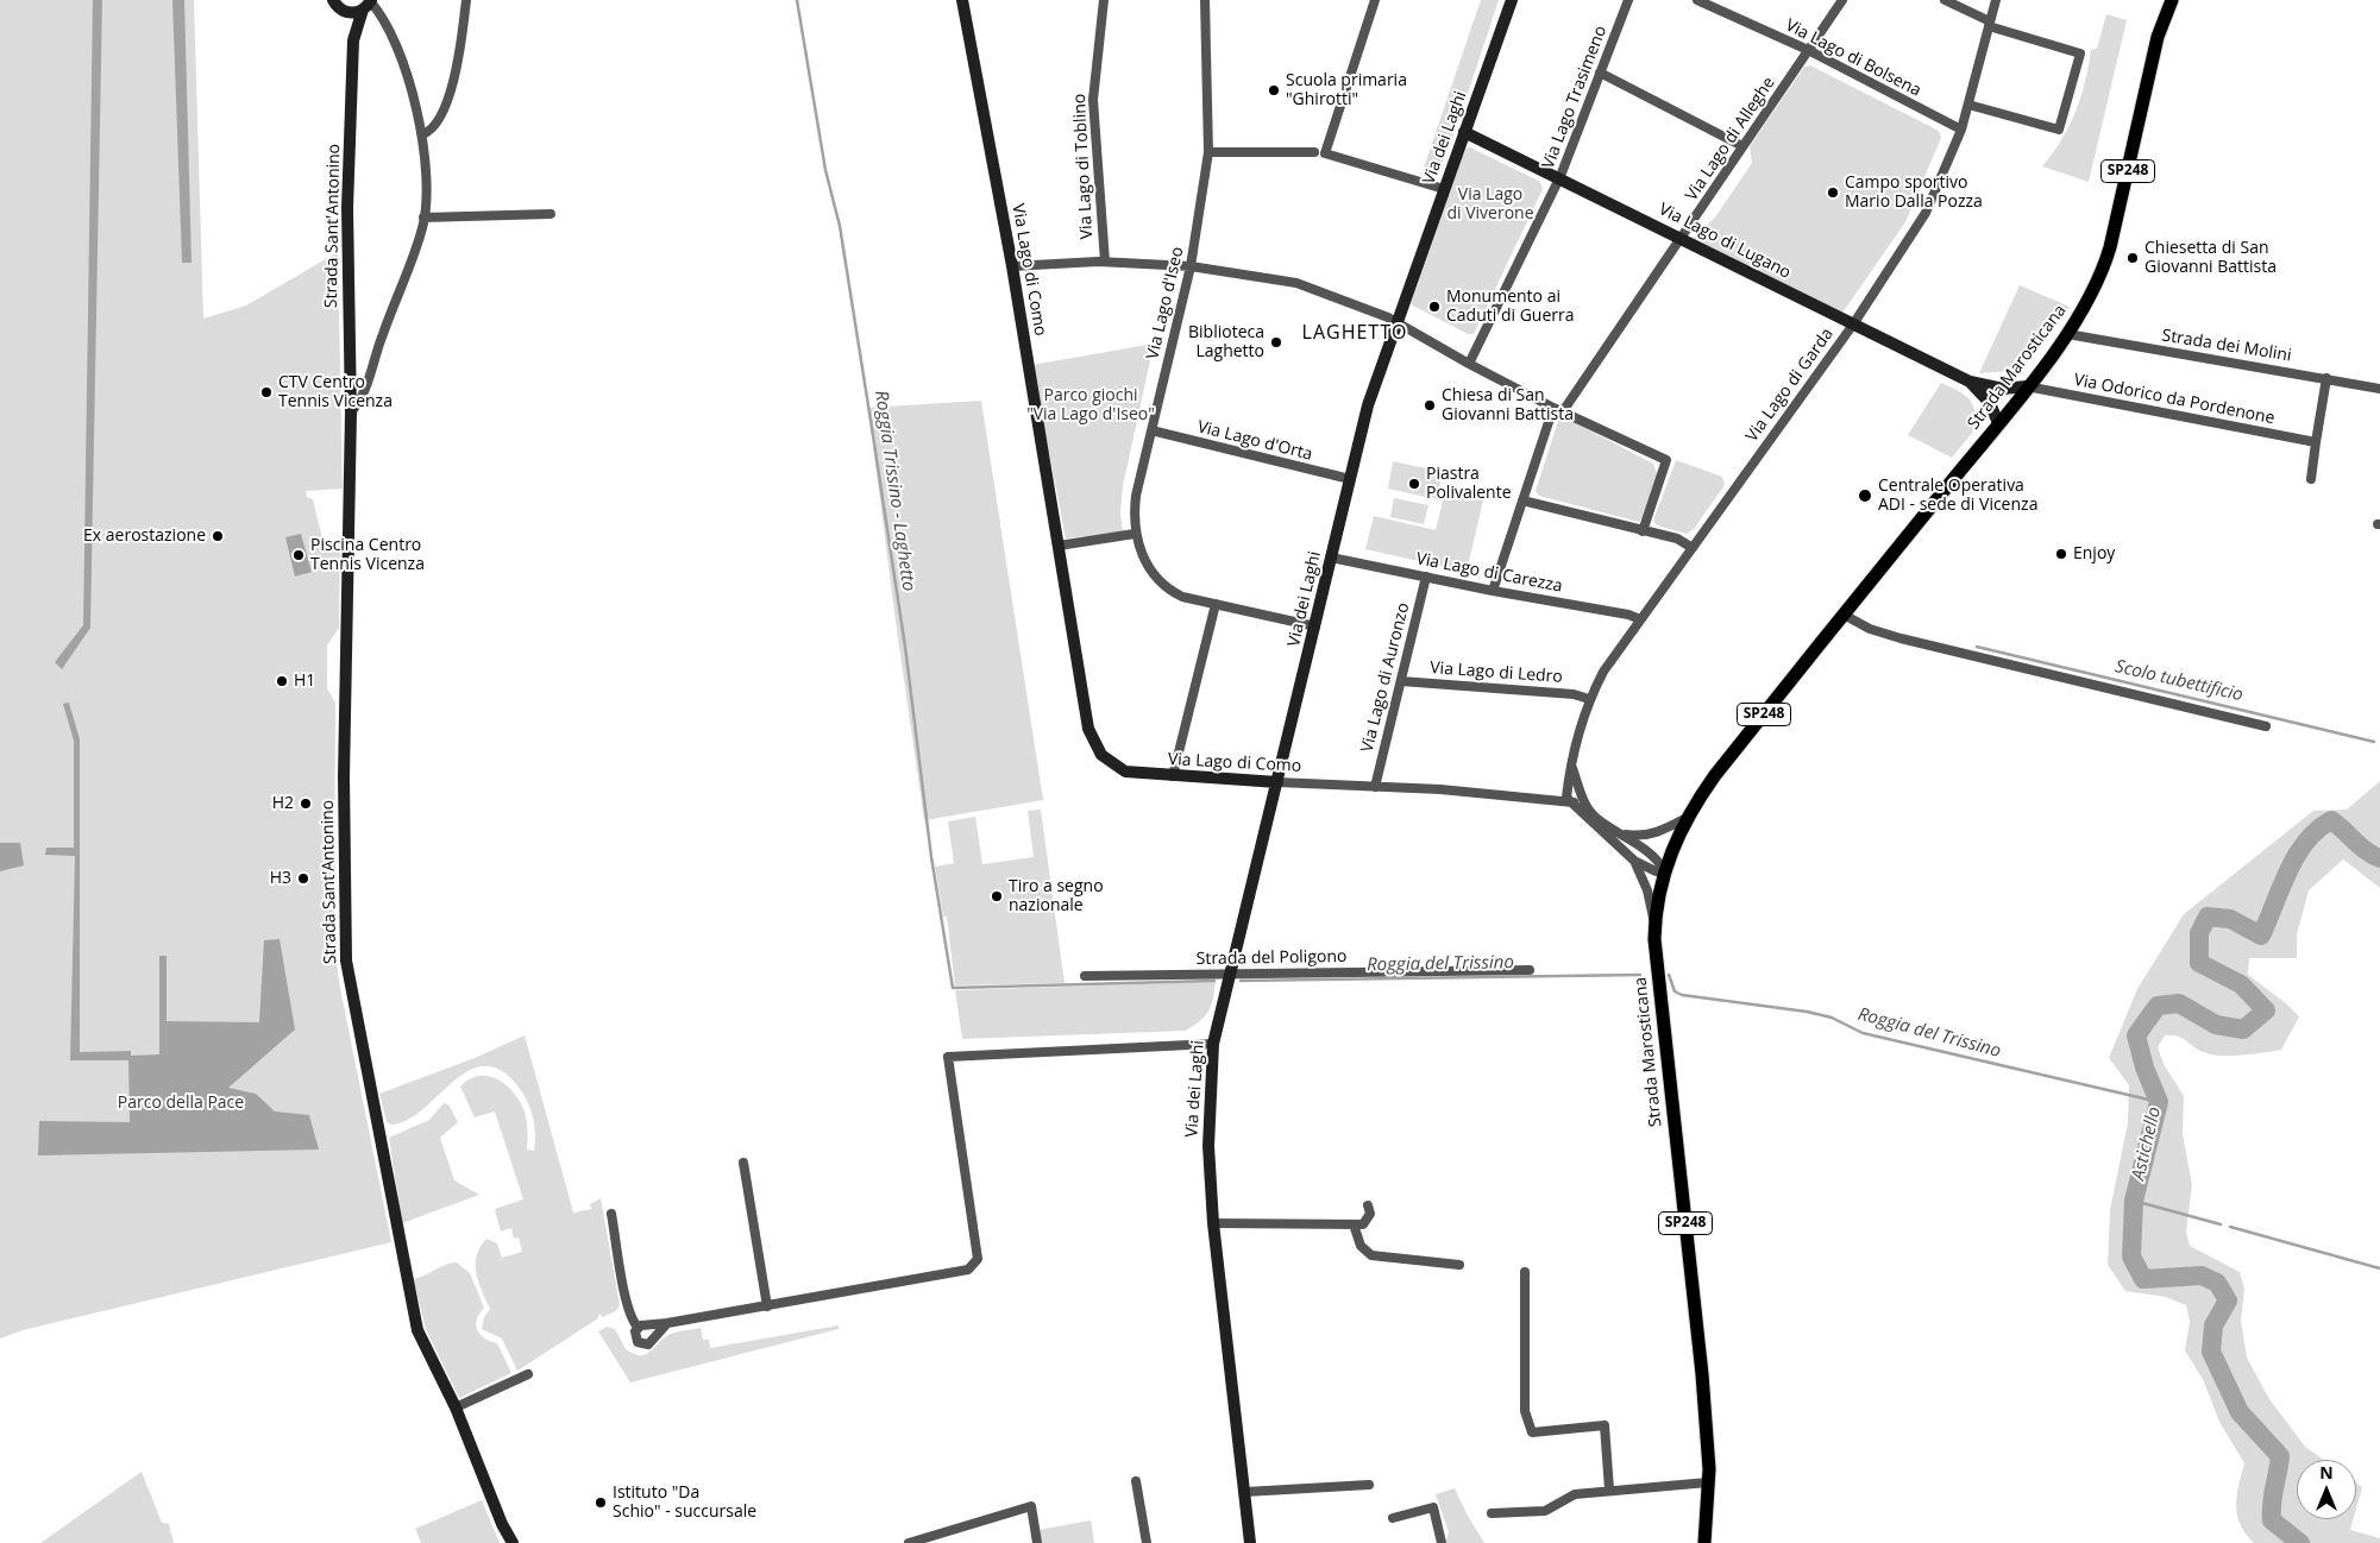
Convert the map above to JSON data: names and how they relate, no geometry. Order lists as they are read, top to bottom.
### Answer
{
  "streets": {
    "main road": ["SP248", "Strada Marosticana"],
    "street": [
      "Via Lago di Bolsena",
      "Via Lago Trasimeno",
      "Via dei Laghi",
      "Via Lago di Alleghe",
      "Via Lago di Toblino",
      "Strada Sant'Antonino",
      "Via Lago di Lugano",
      "Via Lago di Como",
      "Via Lago d'Iseo",
      "Strada dei Molini",
      "Via Lago di Garda",
      "Via Odorico da Pordenone",
      "Via Lago d'Orta",
      "Via Lago di Carezza",
      "Via Lago di Ledro",
      "Via Lago di Auronzo",
      "Strada del Poligono"
    ]
  },
  "crossings": [
    ["Via Lago di Bolsena", "Via Lago di Alleghe"],
    ["Via Lago di Bolsena", "Via Lago di Garda"],
    ["Via Lago Trasimeno", "Via Lago di Lugano"],
    ["Via dei Laghi", "Via Lago di Lugano"],
    ["Via dei Laghi", "Via Lago di Como"],
    ["Via dei Laghi", "Via Lago d'Iseo"],
    ["Via dei Laghi", "Via Lago d'Orta"],
    ["Via dei Laghi", "Via Lago di Carezza"],
    ["Via dei Laghi", "Strada del Poligono"],
    ["Via Lago di Alleghe", "Via Lago di Lugano"],
    ["Via Lago di Alleghe", "Via Lago di Carezza"],
    ["Via Lago di Lugano", "Strada Marosticana"],
    ["Via Lago di Lugano", "Via Lago di Garda"],
    ["Via Lago di Lugano", "Via Odorico da Pordenone"],
    ["Via Lago di Como", "Via Lago di Garda"],
    ["Via Lago di Como", "Via Lago di Auronzo"],
    ["Via Lago d'Iseo", "Via Lago d'Orta"],
    ["Strada dei Molini", "Strada Marosticana"],
    ["Strada Marosticana", "Via Lago di Garda"],
    ["Strada Marosticana", "Via Odorico da Pordenone"],
    ["Via Lago di Garda", "Via Lago di Carezza"],
    ["Via Lago di Garda", "Via Lago di Ledro"],
    ["Via Lago di Carezza", "Via Lago di Auronzo"],
    ["Via Lago di Ledro", "Via Lago di Auronzo"]
  ],
  "districts": ["LAGHETTO"],
  "water": [
    "Roggia Trissino - Laghetto",
    "Scolo tubettificio",
    "Roggia del Trissino",
    "Astichello"
  ],
  "parks": ["Via Lago di Viverone", "Parco giochi \"Via Lago d'Iseo\"", "Parco della Pace"],
  "places": [
    "Scuola primaria \"Ghirotti\"",
    "Campo sportivo Mario Dalla Pozza",
    "Chiesetta di San Giovanni Battista",
    "Monumento ai Caduti di Guerra",
    "Biblioteca Laghetto",
    "CTV Centro Tennis Vicenza",
    "Chiesa di San Giovanni Battista",
    "Piastra Polivalente",
    "Centrale Operativa ADI - sede di Vicenza",
    "Ex aerostazione",
    "Enjoy",
    "Piscina Centro Tennis Vicenza",
    "H1",
    "H2",
    "H3",
    "Tiro a segno nazionale",
    "Istituto \"Da Schio\" - succursale"
  ],
  "north": "top"
}
